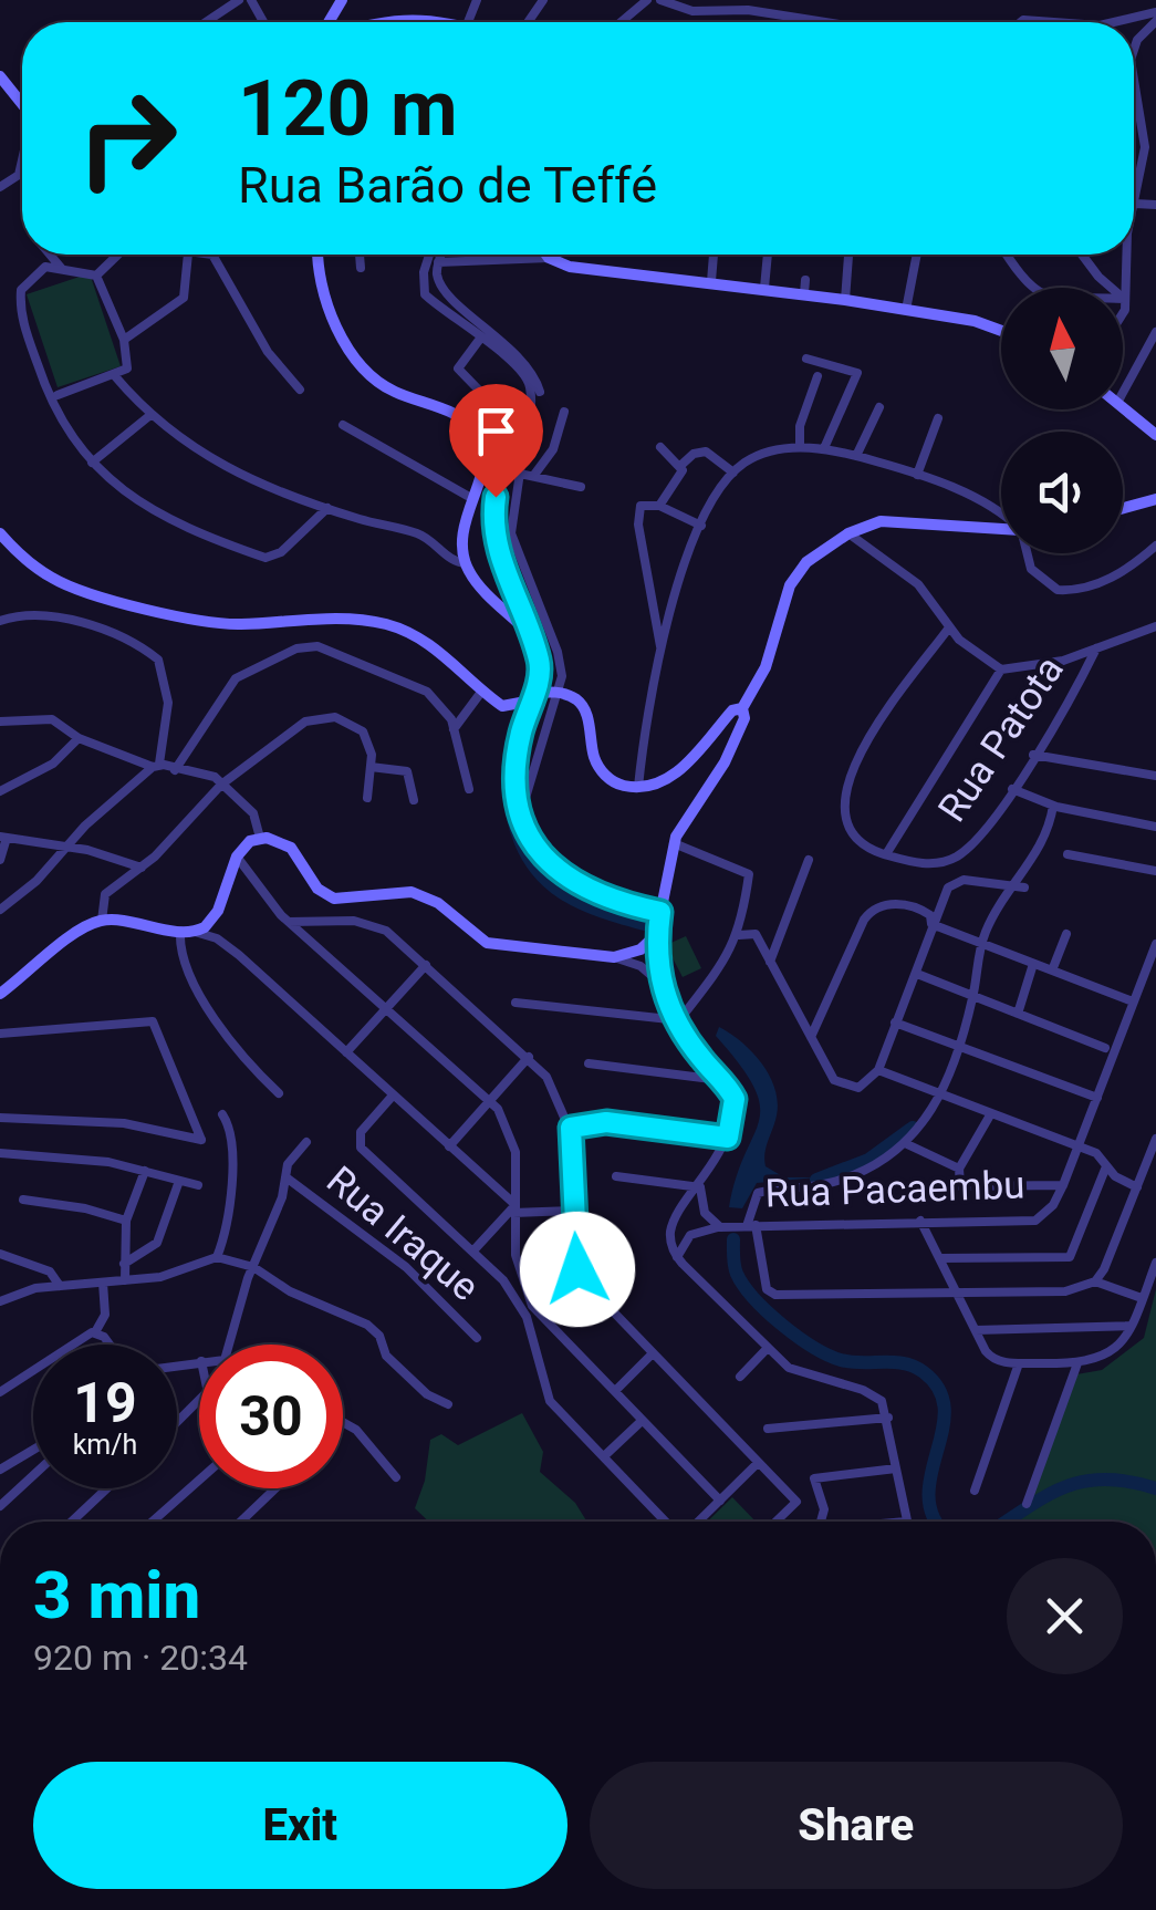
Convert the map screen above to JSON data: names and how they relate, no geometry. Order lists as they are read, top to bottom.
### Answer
{
  "streets": {
    "street": ["Rua Patota", "Rua Pacaembu", "Rua Iraque"]
  },
  "north": "top",
  "page": {
    "turn": ["120 m", "Rua Barão de Teffé"],
    "speed": "19 km/h",
    "limit": "30",
    "heading": ["3 min", "920 m · 20:34"],
    "buttons": ["Exit", "Share"]
  }
}
